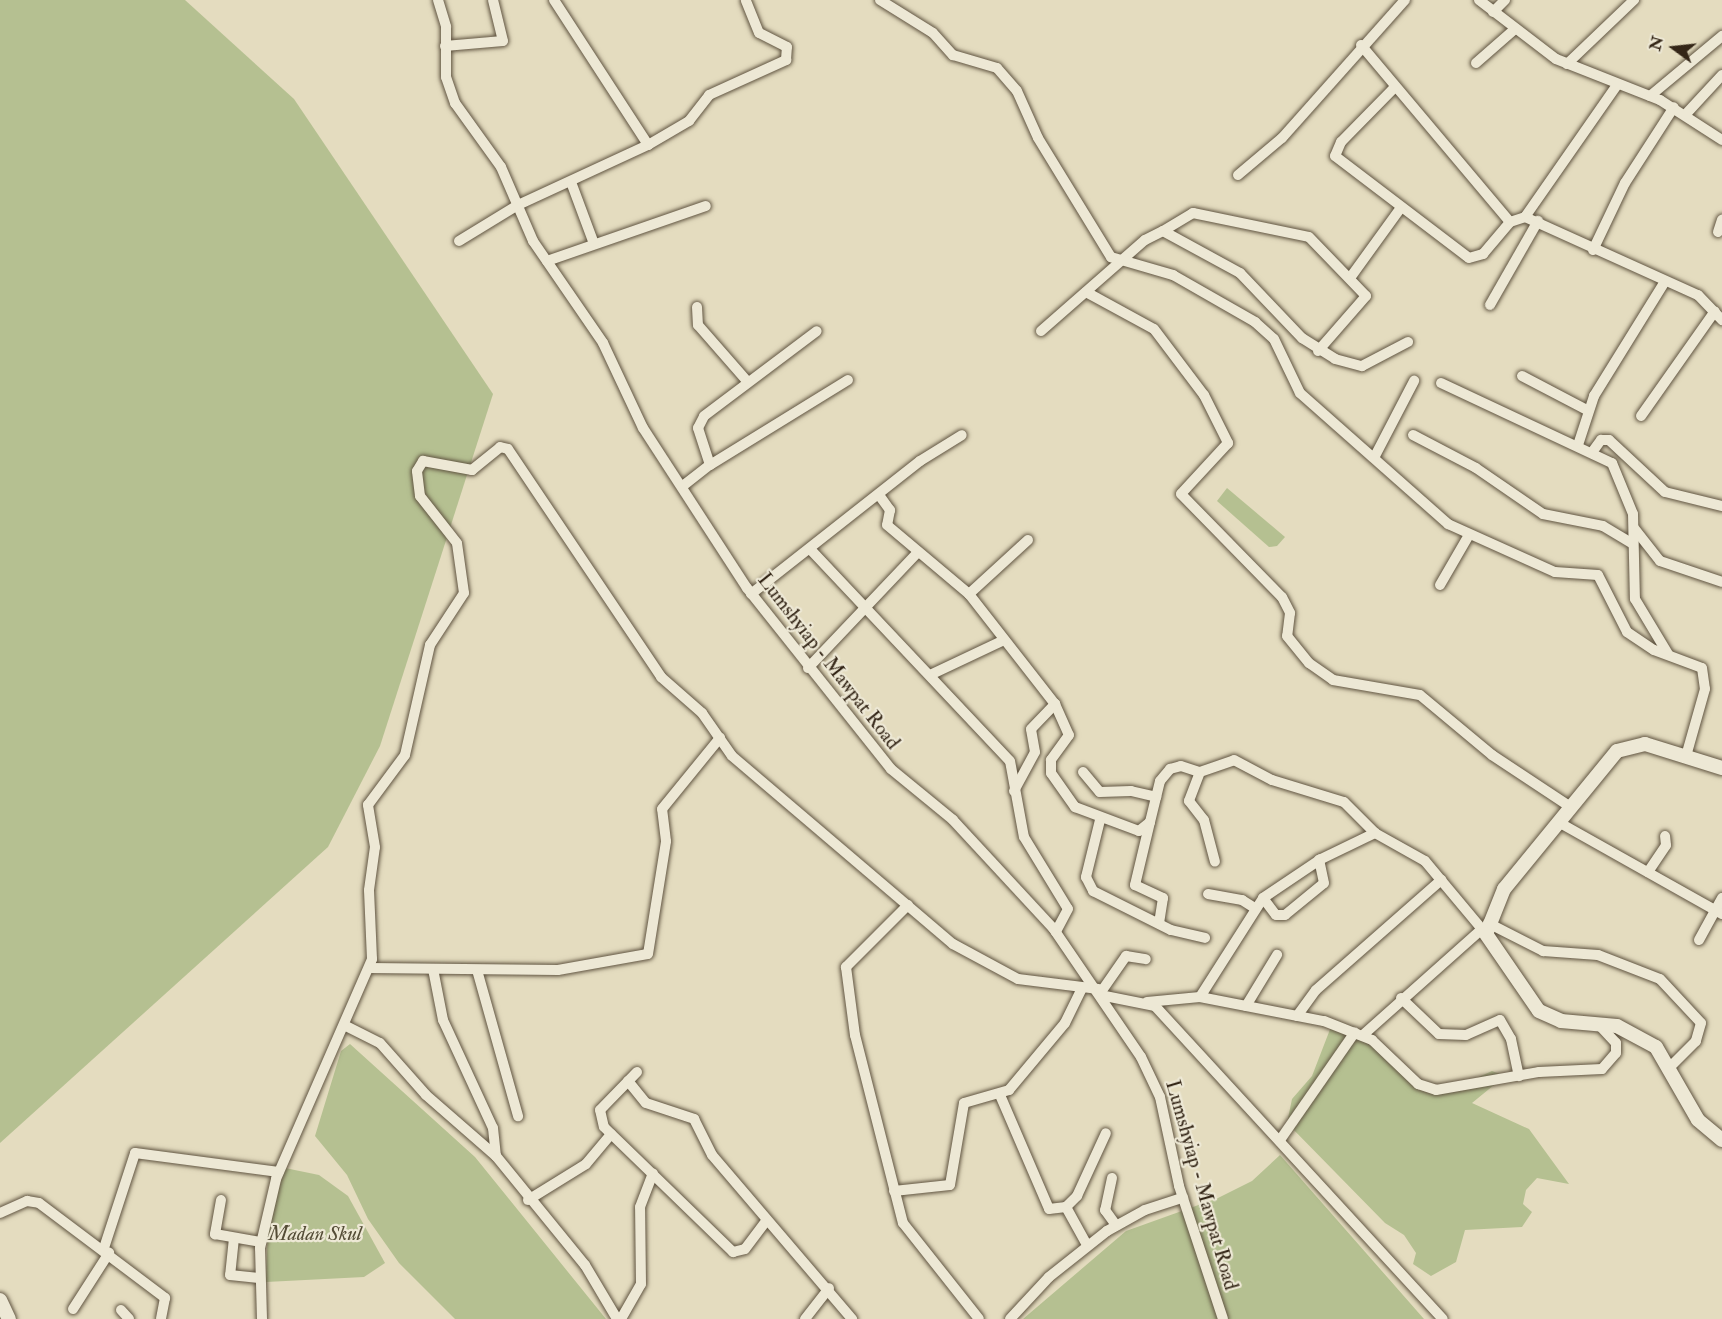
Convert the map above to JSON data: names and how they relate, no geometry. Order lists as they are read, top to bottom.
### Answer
{
  "streets": {
    "street": ["Lumshyiap - Mawpat Road"]
  },
  "parks": ["Madan Skul"],
  "north": "left"
}
